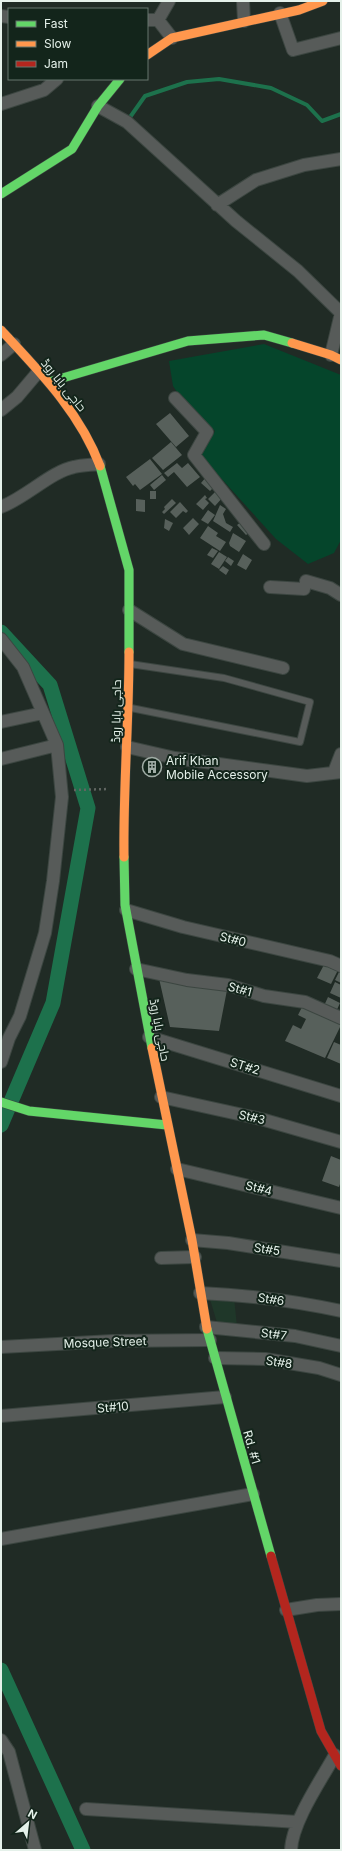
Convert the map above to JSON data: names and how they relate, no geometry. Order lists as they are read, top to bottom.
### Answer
{
  "streets": {
    "main road": ["حاجی بابا روڈ", "Rd. #1"],
    "street": [
      "St#0",
      "St#1",
      "ST#2",
      "St#3",
      "St#4",
      "St#5",
      "St#6",
      "St#7",
      "Mosque Street",
      "St#8",
      "St#10"
    ]
  },
  "crossings": [
    ["حاجی بابا روڈ", "St#0"],
    ["حاجی بابا روڈ", "St#1"],
    ["حاجی بابا روڈ", "ST#2"],
    ["حاجی بابا روڈ", "St#3"],
    ["حاجی بابا روڈ", "Rd. #1"],
    ["St#4", "Rd. #1"],
    ["St#5", "Rd. #1"],
    ["St#6", "Rd. #1"],
    ["St#7", "Rd. #1"],
    ["Mosque Street", "Rd. #1"],
    ["St#8", "Rd. #1"],
    ["St#10", "Rd. #1"]
  ],
  "places": {
    "building": ["Arif Khan Mobile Accessory"]
  },
  "legend": ["Fast", "Slow", "Jam"],
  "north": "top right"
}
